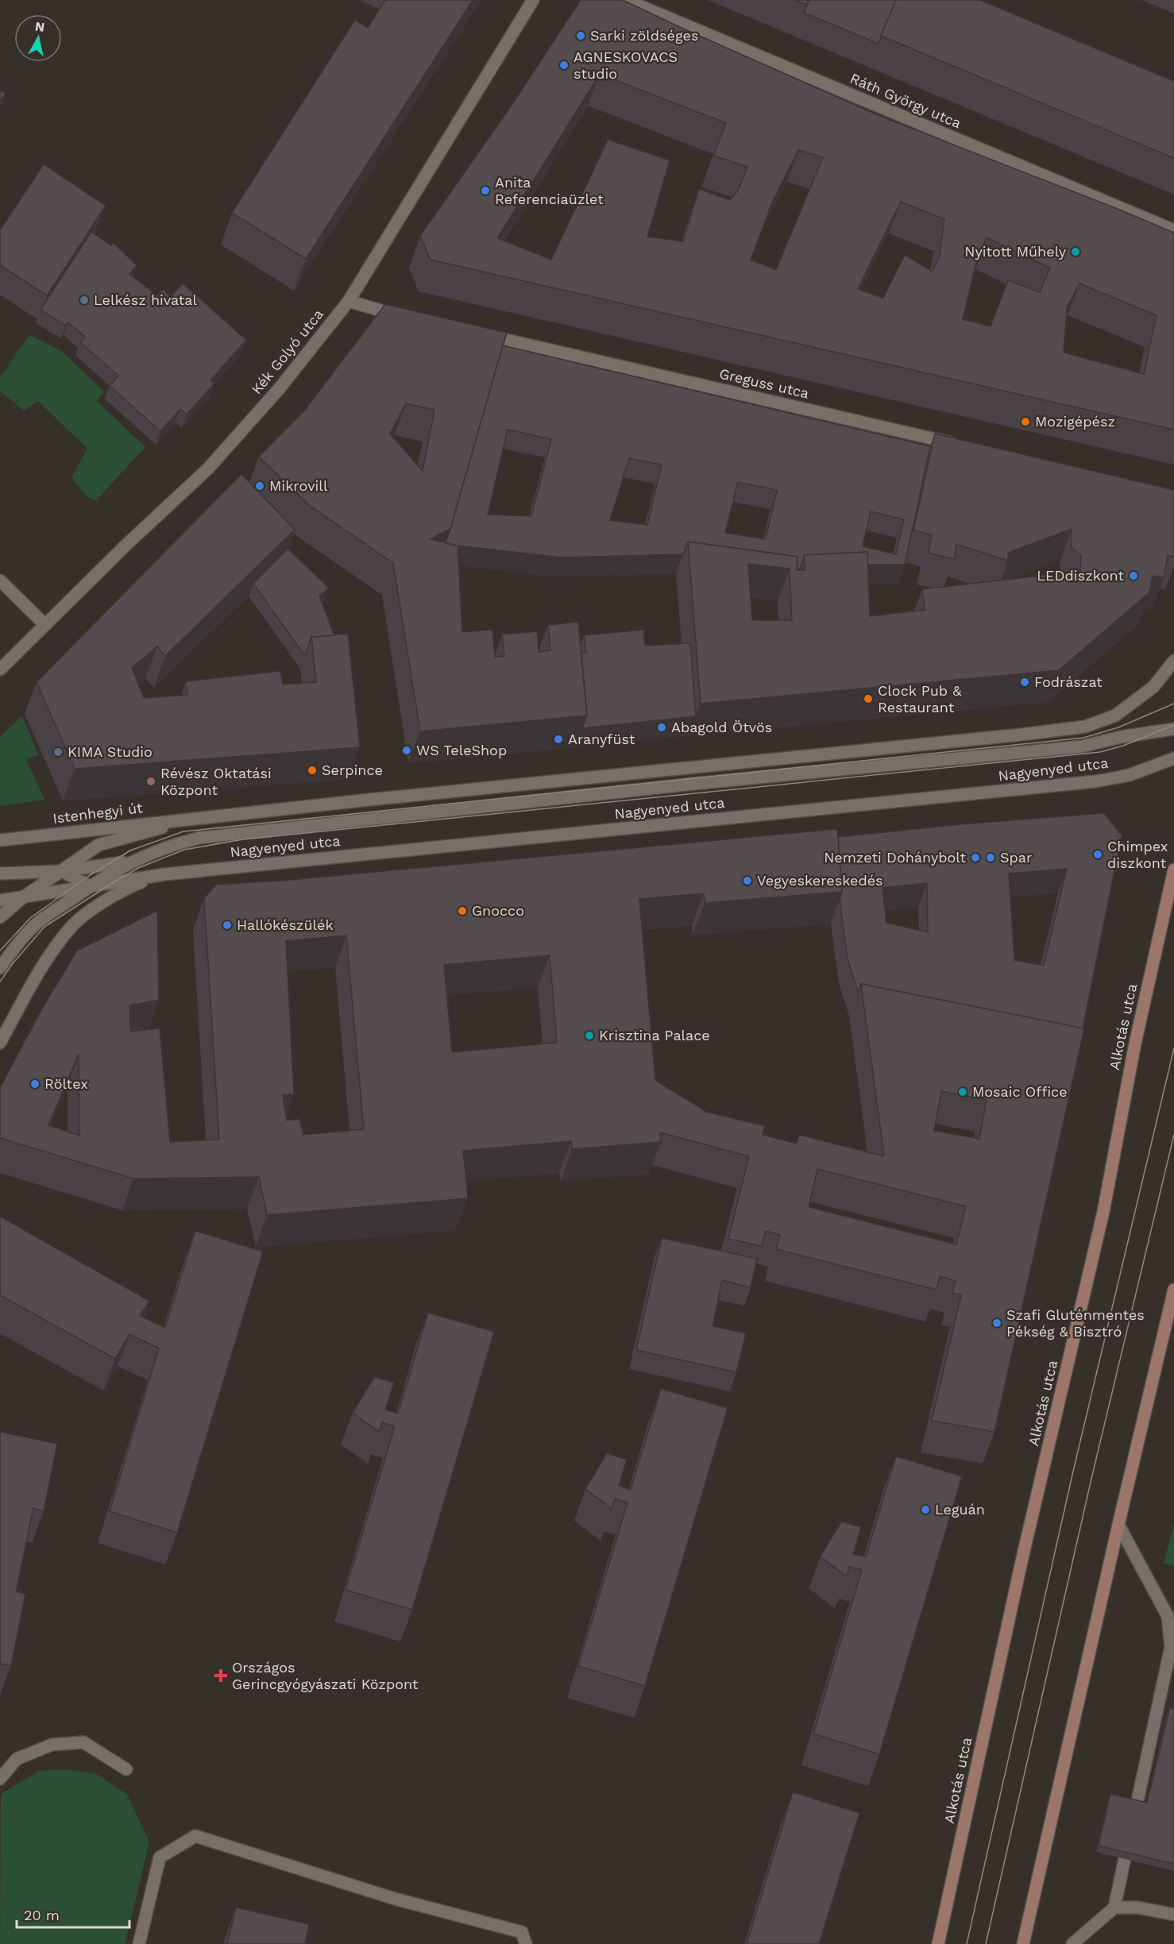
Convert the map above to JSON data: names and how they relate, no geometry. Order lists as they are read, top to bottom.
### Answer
{
  "streets": {
    "main road": ["Alkotás utca"],
    "street": [
      "Ráth György utca",
      "Kék Golyó utca",
      "Greguss utca",
      "Nagyenyed utca",
      "Istenhegyi út"
    ]
  },
  "places": {
    "other": [
      "Sarki zöldséges",
      "AGNESKOVACS studio",
      "Anita Referenciaüzlet",
      "Nyitott Műhely",
      "Lelkész hivatal",
      "Mozigépész",
      "Mikrovill",
      "LEDdiszkont",
      "Fodrászat",
      "Clock Pub & Restaurant",
      "Abagold Ötvös",
      "Aranyfüst",
      "WS TeleShop",
      "KIMA Studio",
      "Serpince",
      "Révész Oktatási Központ",
      "Chimpex diszkont",
      "Nemzeti Dohánybolt",
      "Spar",
      "Vegyeskereskedés",
      "Gnocco",
      "Hallókészülék",
      "Krisztina Palace",
      "Röltex",
      "Mosaic Office",
      "Szafi Gluténmentes Pékség & Bisztró",
      "Leguán"
    ],
    "health": ["Országos Gerincgyógyászati Központ"]
  },
  "scale_bar": "20 m",
  "north": "top"
}
